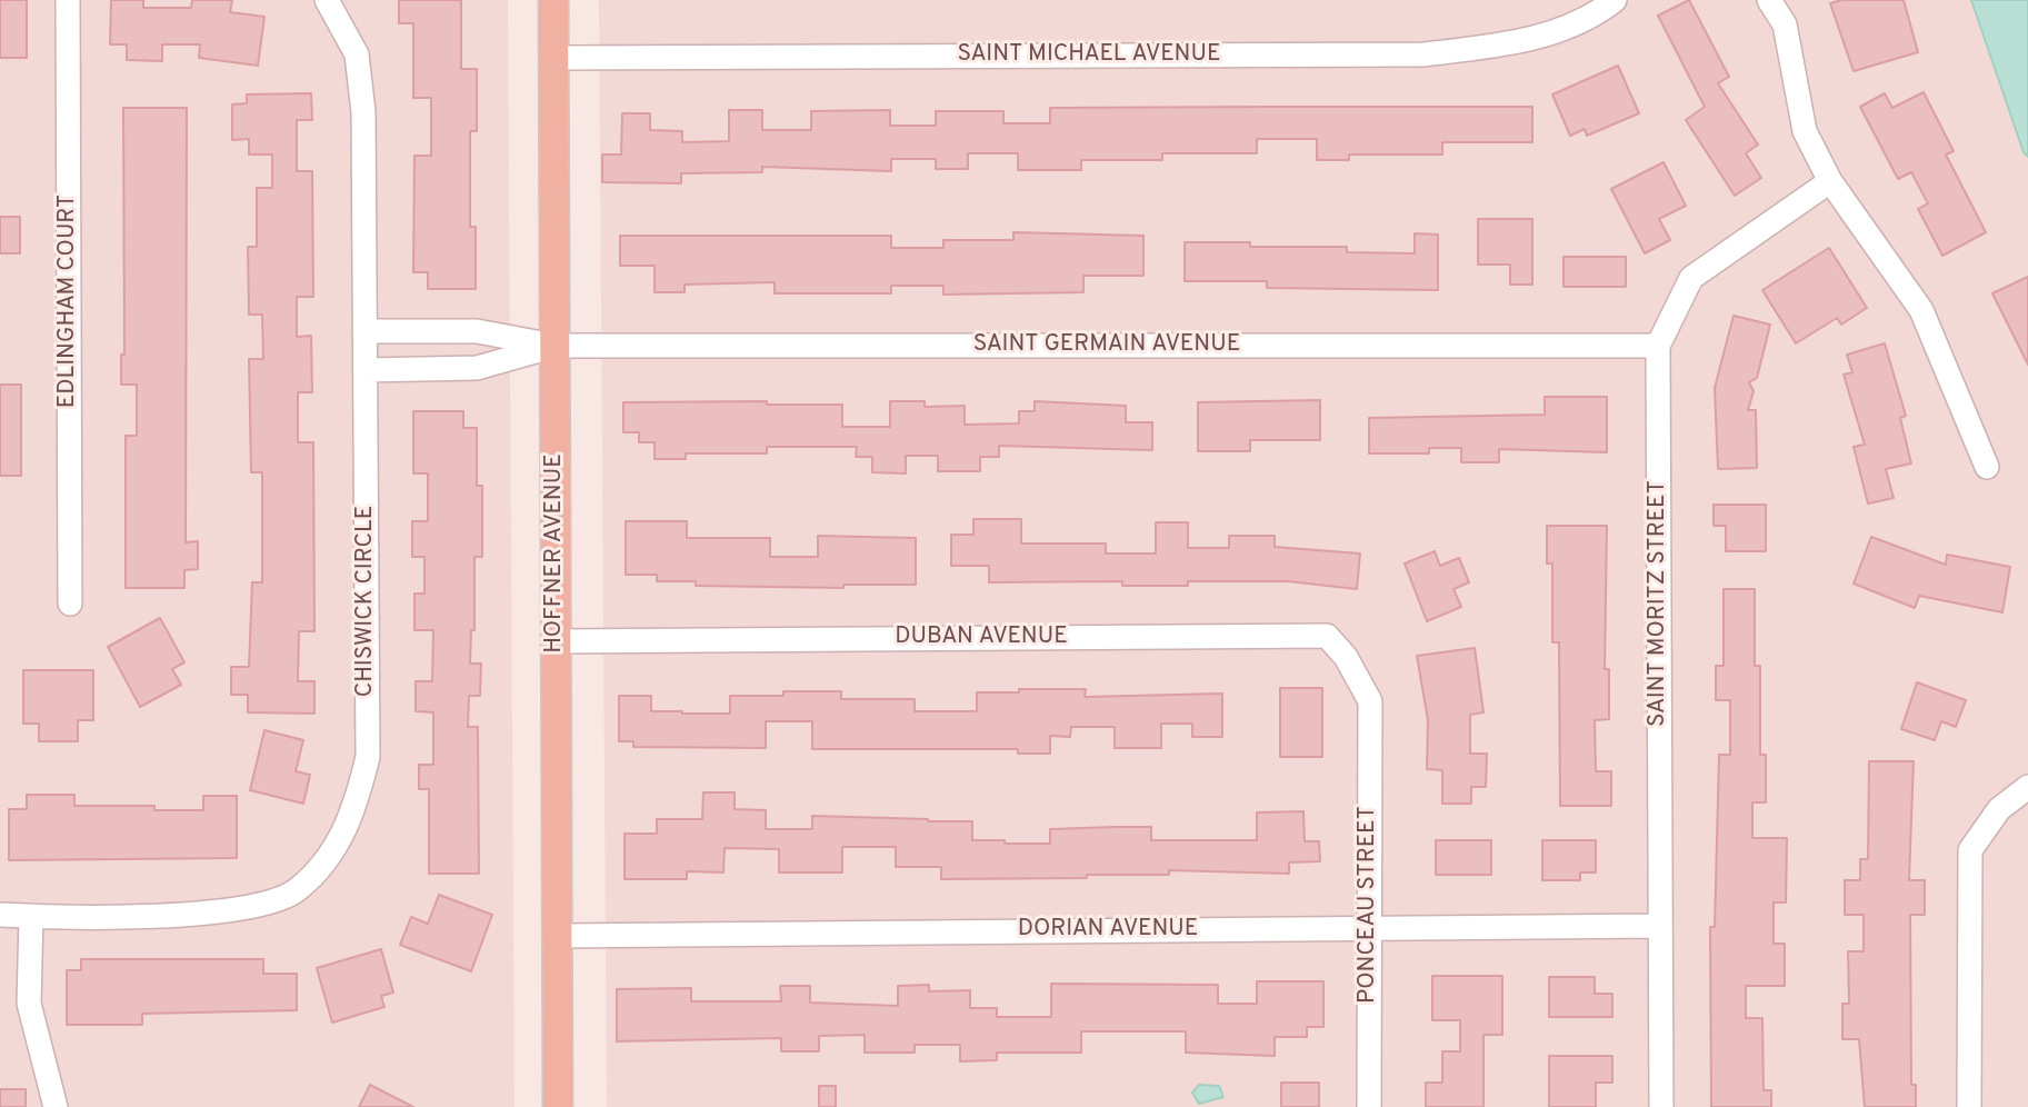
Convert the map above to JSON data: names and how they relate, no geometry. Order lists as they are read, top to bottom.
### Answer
{
  "streets": {
    "main road": ["HOFFNER AVENUE"],
    "street": [
      "SAINT MICHAEL AVENUE",
      "EDLINGHAM COURT",
      "SAINT GERMAIN AVENUE",
      "CHISWICK CIRCLE",
      "SAINT MORITZ STREET",
      "DUBAN AVENUE",
      "PONCEAU STREET",
      "DORIAN AVENUE"
    ]
  },
  "crossings": [
    ["SAINT MICHAEL AVENUE", "HOFFNER AVENUE"],
    ["SAINT GERMAIN AVENUE", "HOFFNER AVENUE"],
    ["SAINT GERMAIN AVENUE", "SAINT MORITZ STREET"],
    ["HOFFNER AVENUE", "DUBAN AVENUE"],
    ["HOFFNER AVENUE", "DORIAN AVENUE"],
    ["SAINT MORITZ STREET", "DORIAN AVENUE"],
    ["DUBAN AVENUE", "PONCEAU STREET"],
    ["PONCEAU STREET", "DORIAN AVENUE"]
  ]
}
